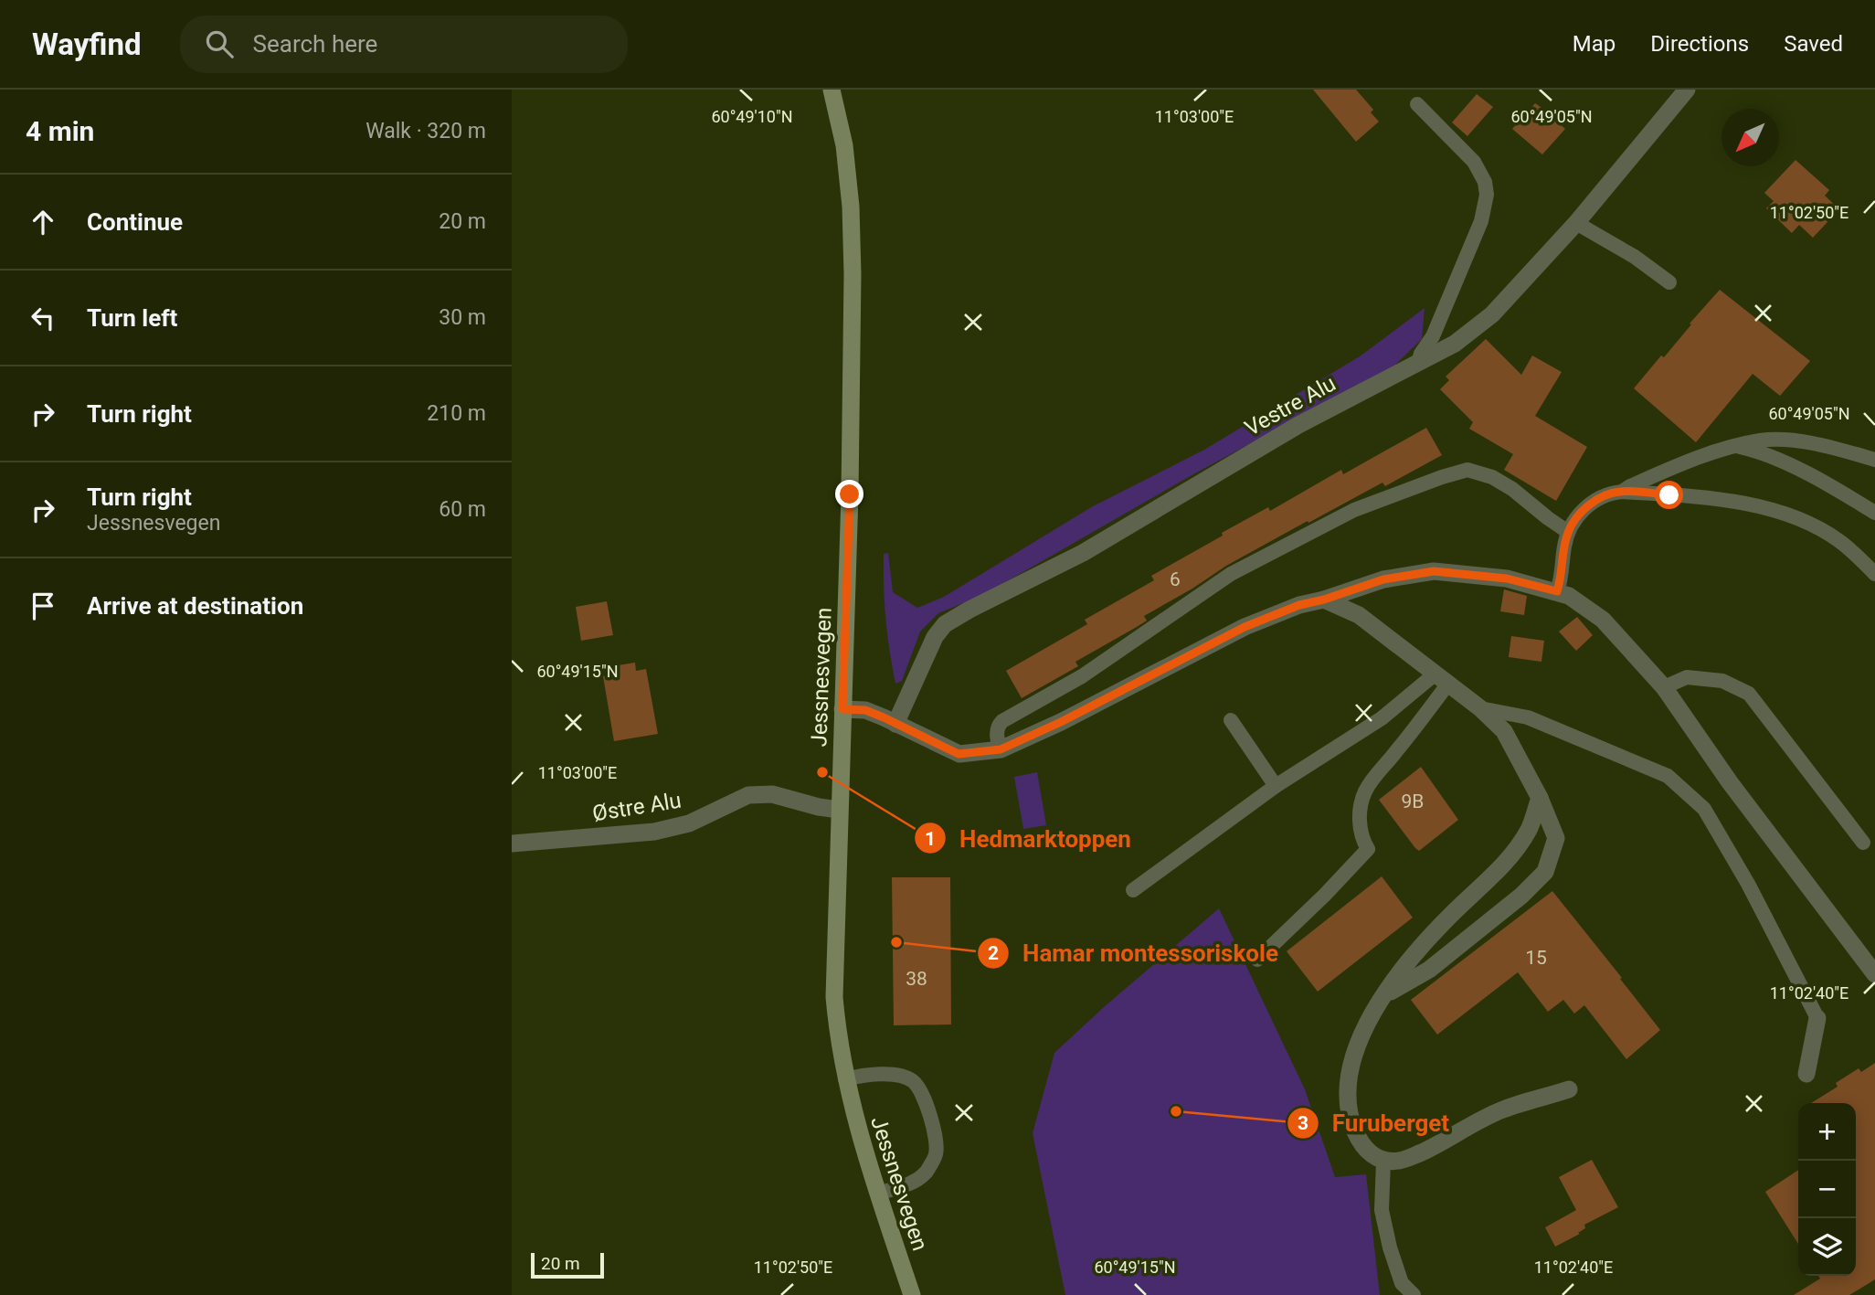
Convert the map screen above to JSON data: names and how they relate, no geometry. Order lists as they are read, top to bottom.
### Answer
{
  "streets": {
    "main road": ["Jessnesvegen"],
    "street": ["Vestre Alu", "Østre Alu"]
  },
  "crossings": [
    ["Jessnesvegen", "Østre Alu"]
  ],
  "places": ["Hedmarktoppen", "Hamar montessoriskole", "Furuberget"],
  "house_numbers": [
    "6",
    "9B",
    "15",
    "38"
  ],
  "scale_bar": "20 m",
  "north": "bottom left",
  "page": {
    "header": "Wayfind",
    "search": "Search here",
    "nav": ["Map", "Directions", "Saved"],
    "heading": ["4 min", "Walk · 320 m"],
    "list": [
      ["Continue", "20 m"],
      ["Turn left", "30 m"],
      ["Turn right", "210 m"],
      ["Turn right", "Jessnesvegen", "60 m"],
      "Arrive at destination"
    ],
    "map_buttons": ["+", "−"],
    "scale": "20 m"
  },
  "coordinates": [
    "60°49'10\"N",
    "11°03'00\"E",
    "60°49'05\"N",
    "11°02'50\"E",
    "60°49'15\"N",
    "11°02'40\"E"
  ]
}
